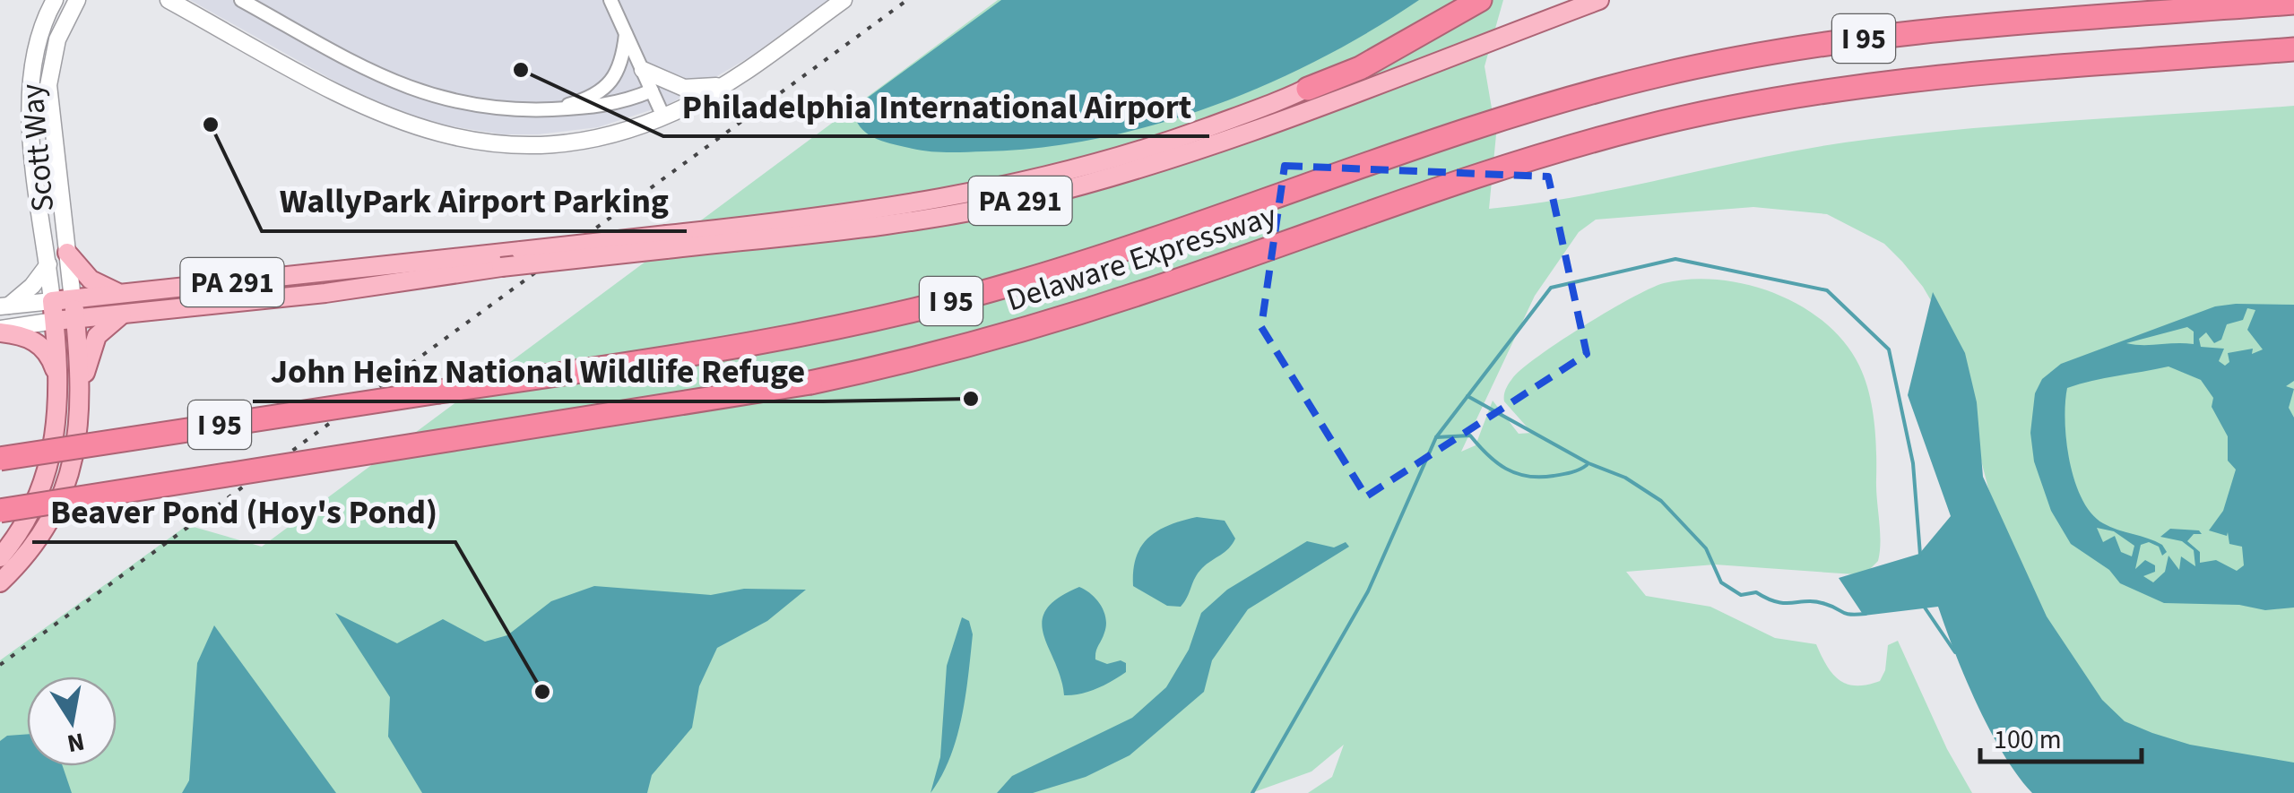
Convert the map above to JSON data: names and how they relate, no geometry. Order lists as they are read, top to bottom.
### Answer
{
  "streets": {
    "highway": ["I 95", "Delaware Expressway"],
    "main road": ["PA 291"],
    "street": ["Scott Way"]
  },
  "crossings": [
    ["Scott Way", "PA 291"]
  ],
  "places": [
    "Philadelphia International Airport",
    "WallyPark Airport Parking",
    "John Heinz National Wildlife Refuge",
    "Beaver Pond (Hoy's Pond)"
  ],
  "scale_bar": "100 m",
  "north": "bottom"
}
